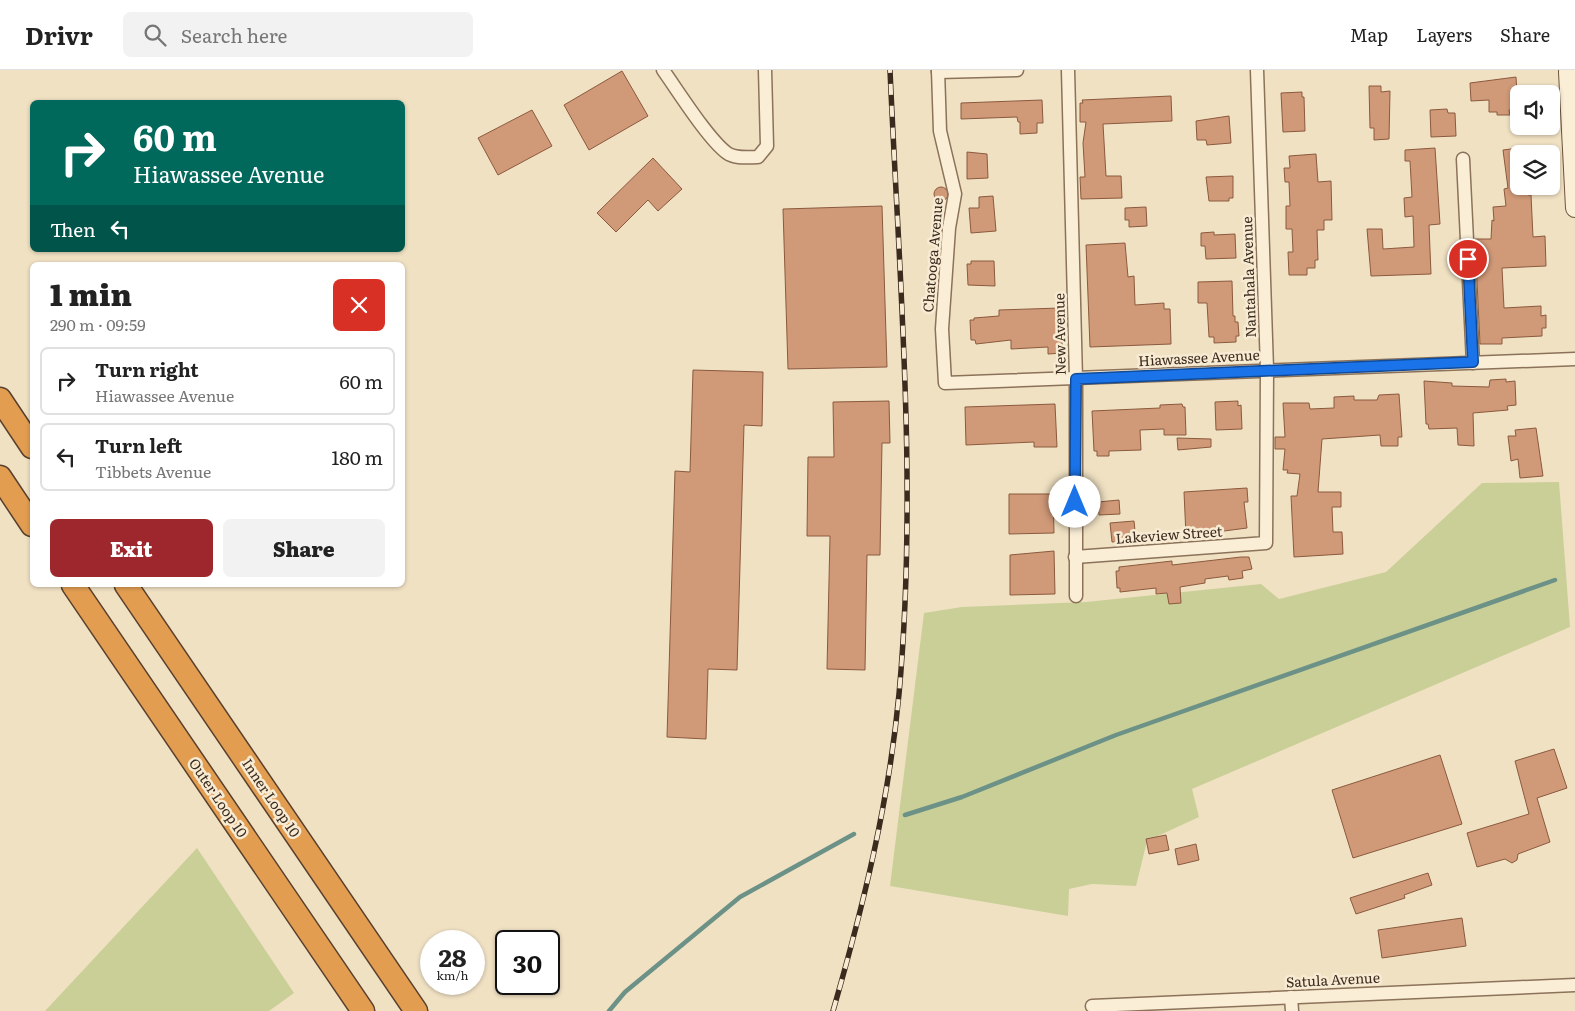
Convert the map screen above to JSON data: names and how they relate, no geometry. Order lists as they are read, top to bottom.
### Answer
{
  "streets": {
    "highway": ["Outer Loop 10", "Inner Loop 10"],
    "street": [
      "Chatooga Avenue",
      "Nantahala Avenue",
      "New Avenue",
      "Hiawassee Avenue",
      "Lakeview Street",
      "Satula Avenue"
    ]
  },
  "crossings": [
    ["Chatooga Avenue", "Hiawassee Avenue"],
    ["Nantahala Avenue", "Hiawassee Avenue"],
    ["Nantahala Avenue", "Lakeview Street"],
    ["New Avenue", "Hiawassee Avenue"],
    ["New Avenue", "Lakeview Street"]
  ],
  "page": {
    "header": "Drivr",
    "search": "Search here",
    "nav": ["Map", "Layers", "Share"],
    "turn": ["60 m", "Hiawassee Avenue"],
    "then": "Then",
    "heading": ["1 min", "290 m · 09:59"],
    "list": [
      {
        "name": "Turn right",
        "note": "Hiawassee Avenue",
        "value": "60 m"
      },
      {
        "name": "Turn left",
        "note": "Tibbets Avenue",
        "value": "180 m"
      }
    ],
    "buttons": ["Exit", "Share"],
    "speed": "28 km/h",
    "limit": "30"
  }
}
